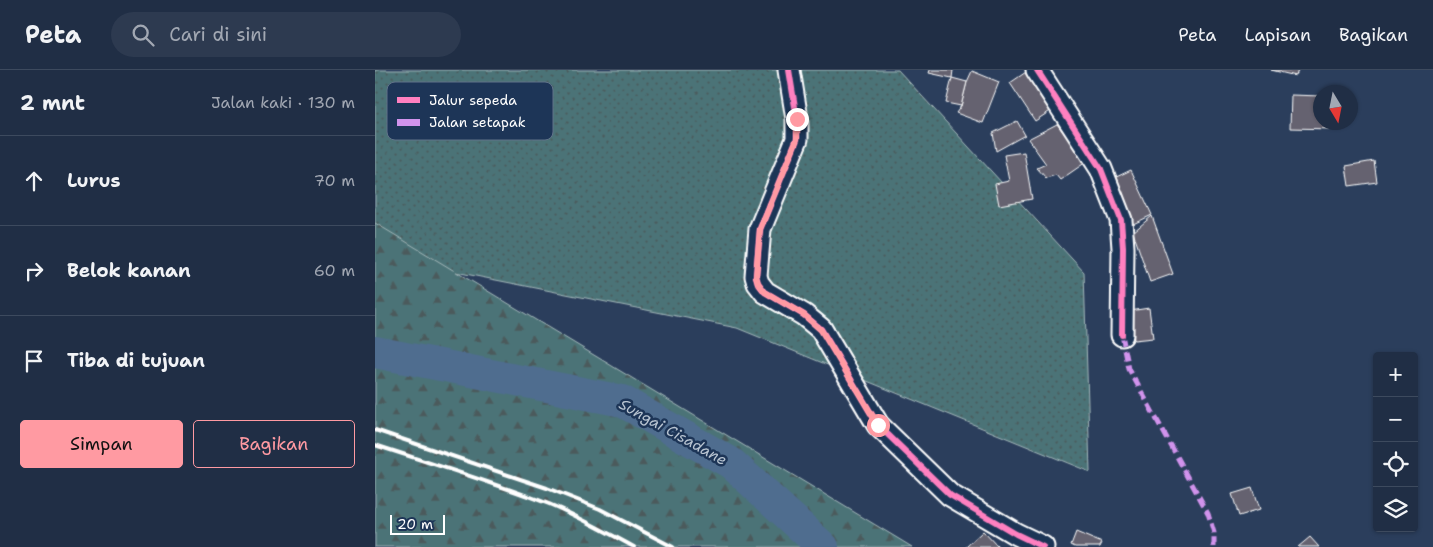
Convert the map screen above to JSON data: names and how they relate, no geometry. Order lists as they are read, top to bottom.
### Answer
{
  "water": ["Sungai Cisadane"],
  "legend": ["Jalur sepeda", "Jalan setapak"],
  "scale_bar": "20 m",
  "north": "bottom",
  "page": {
    "header": "Peta",
    "search": "Cari di sini",
    "nav": ["Peta", "Lapisan", "Bagikan"],
    "heading": ["2 mnt", "Jalan kaki · 130 m"],
    "list": [
      ["Lurus", "70 m"],
      ["Belok kanan", "60 m"],
      "Tiba di tujuan"
    ],
    "map_buttons": ["+", "−"],
    "buttons": ["Simpan", "Bagikan"],
    "scale": "20 m"
  }
}
